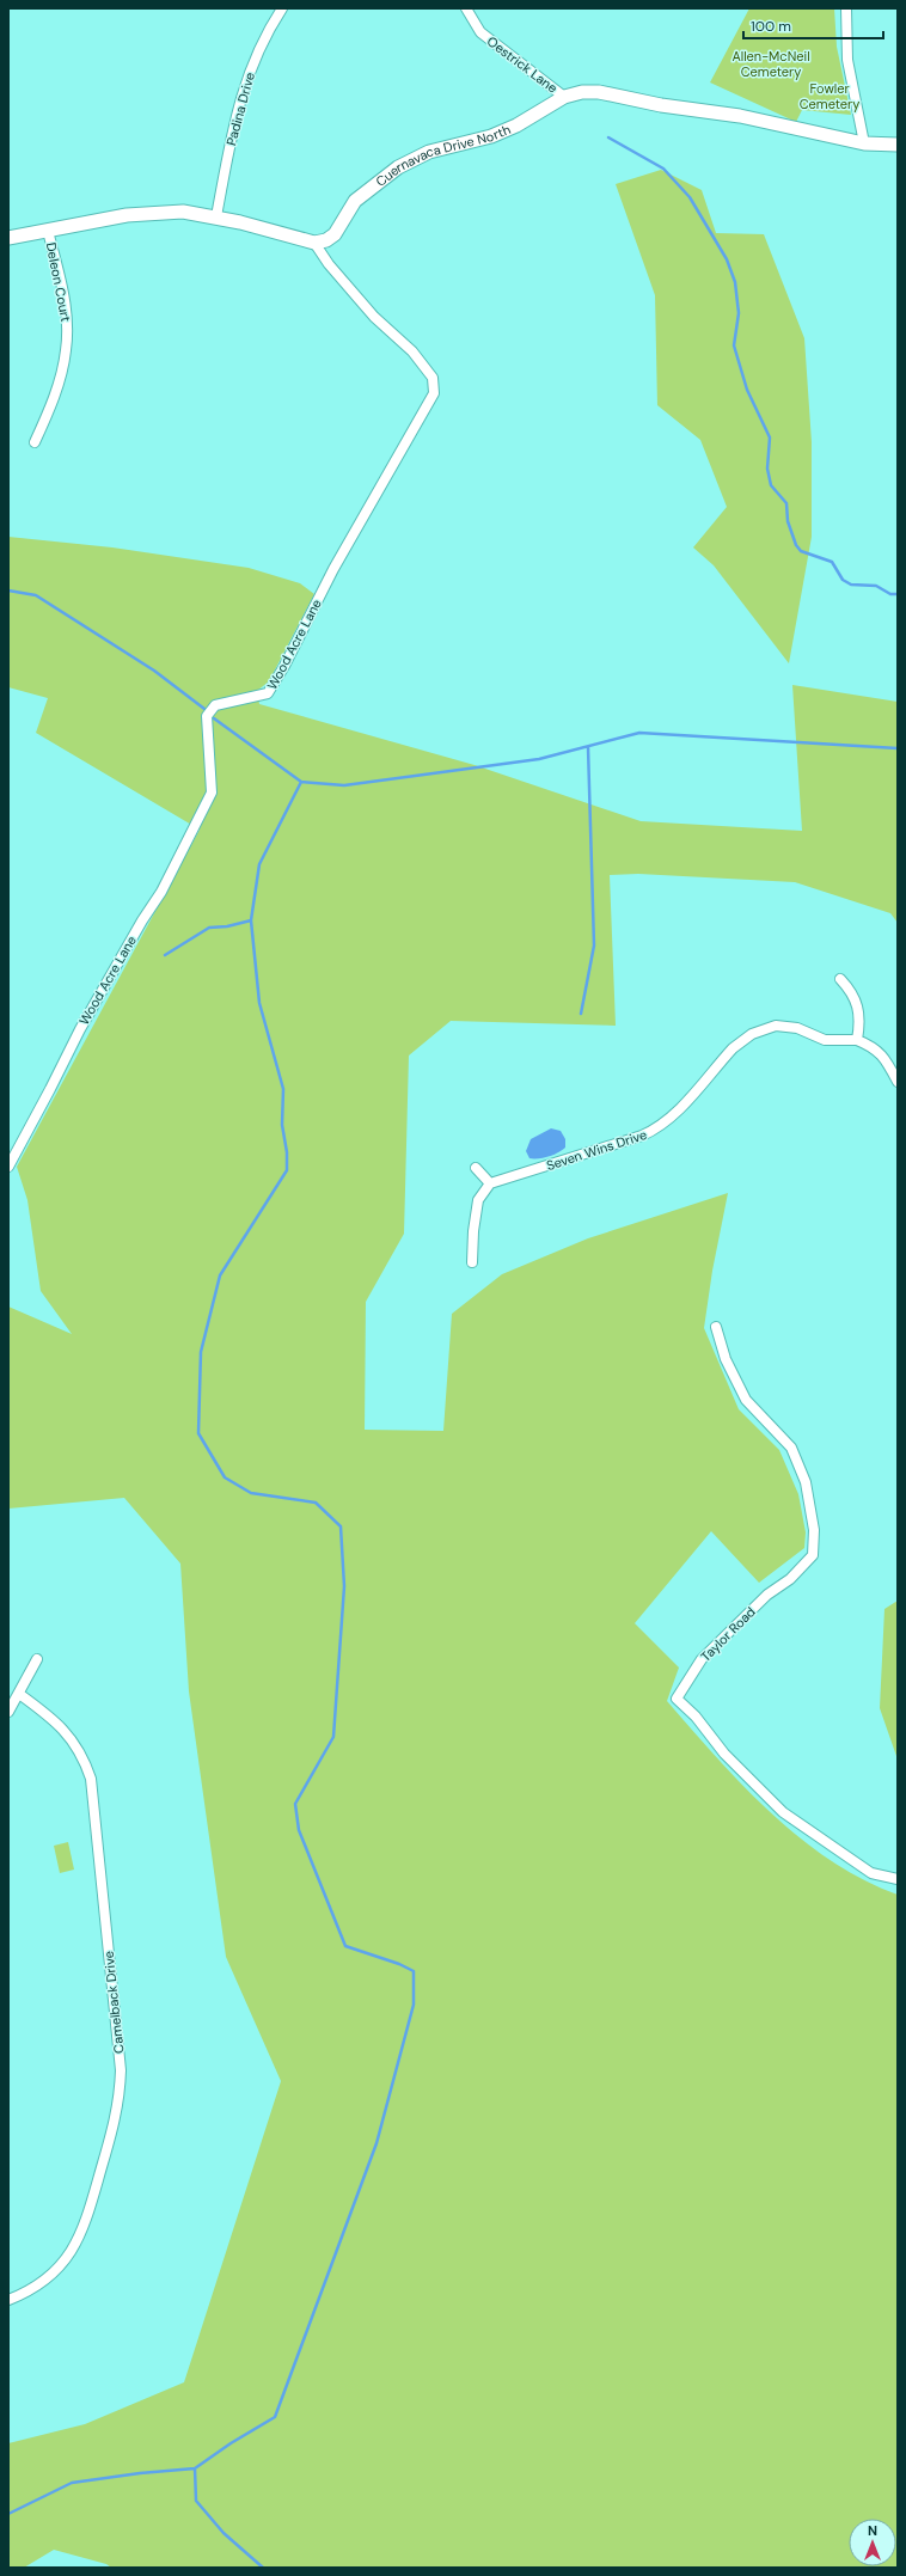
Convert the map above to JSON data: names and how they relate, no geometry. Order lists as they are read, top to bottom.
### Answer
{
  "streets": {
    "street": [
      "Oestrick Lane",
      "Padina Drive",
      "Cuernavaca Drive North",
      "Deleon Court",
      "Wood Acre Lane",
      "Seven Wins Drive",
      "Taylor Road",
      "Camelback Drive"
    ]
  },
  "crossings": [
    ["Oestrick Lane", "Cuernavaca Drive North"],
    ["Cuernavaca Drive North", "Wood Acre Lane"]
  ],
  "parks": ["Allen-McNeil Cemetery", "Fowler Cemetery"],
  "scale_bar": "100 m",
  "north": "top"
}
